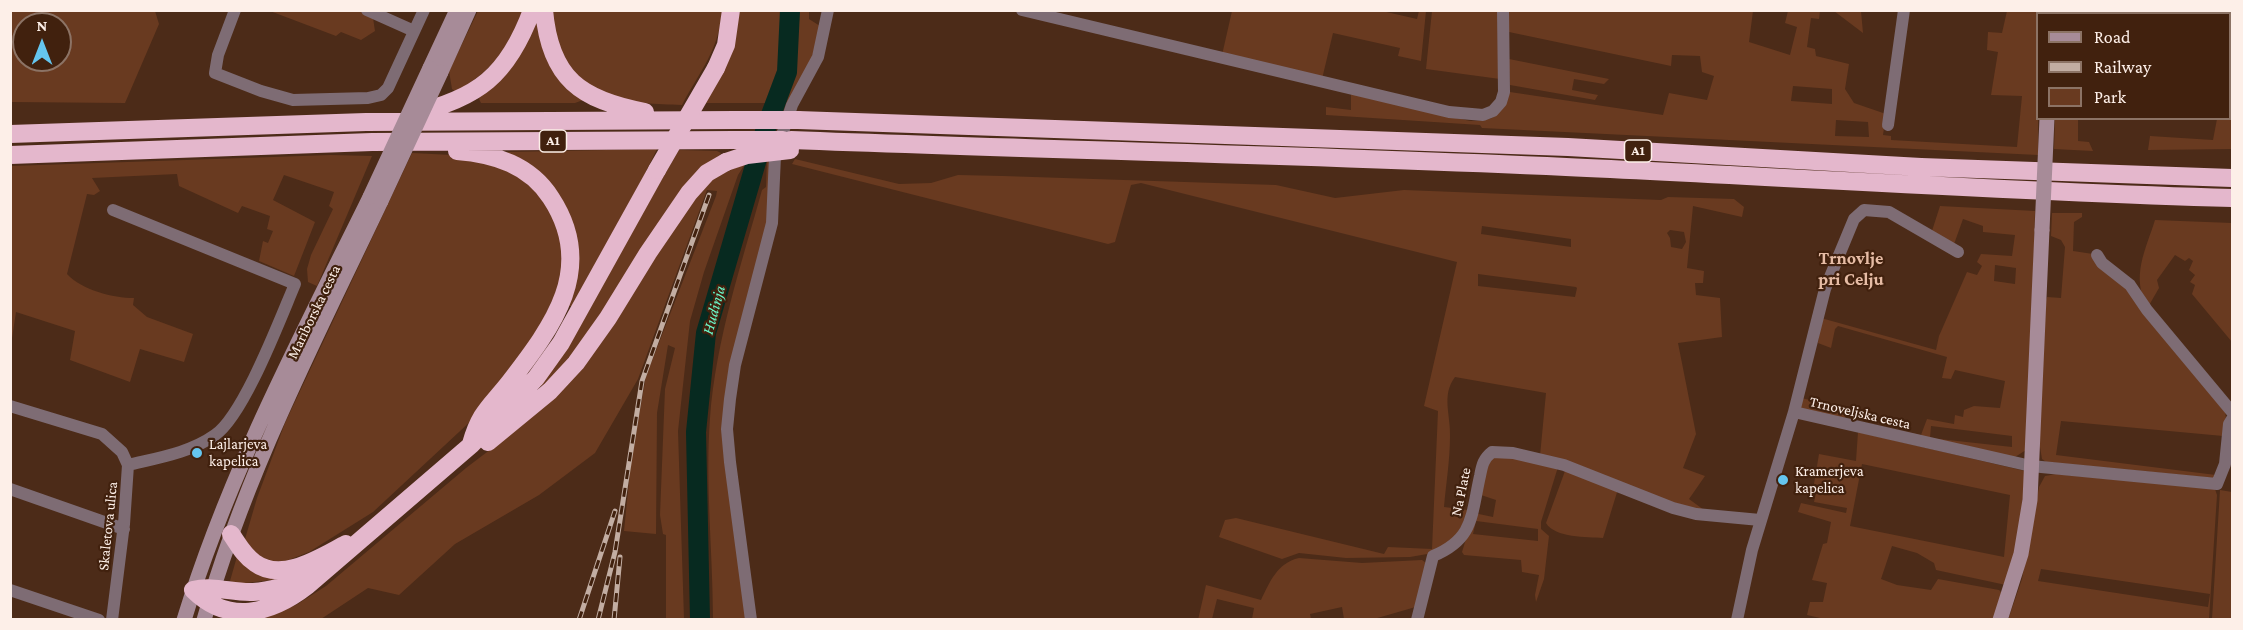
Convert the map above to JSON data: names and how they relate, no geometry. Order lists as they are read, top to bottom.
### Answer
{
  "streets": {
    "highway": ["A1"],
    "main road": ["Mariborska cesta"],
    "street": ["Trnoveljska cesta", "Na Plate", "Skaletova ulica"]
  },
  "crossings": [
    ["Trnoveljska cesta", "Na Plate"]
  ],
  "districts": ["Trnovlje pri Celju"],
  "water": ["Hudinja"],
  "places": ["Lajlarjeva kapelica", "Kramerjeva kapelica"],
  "legend": ["Road", "Railway", "Park"],
  "north": "top"
}
